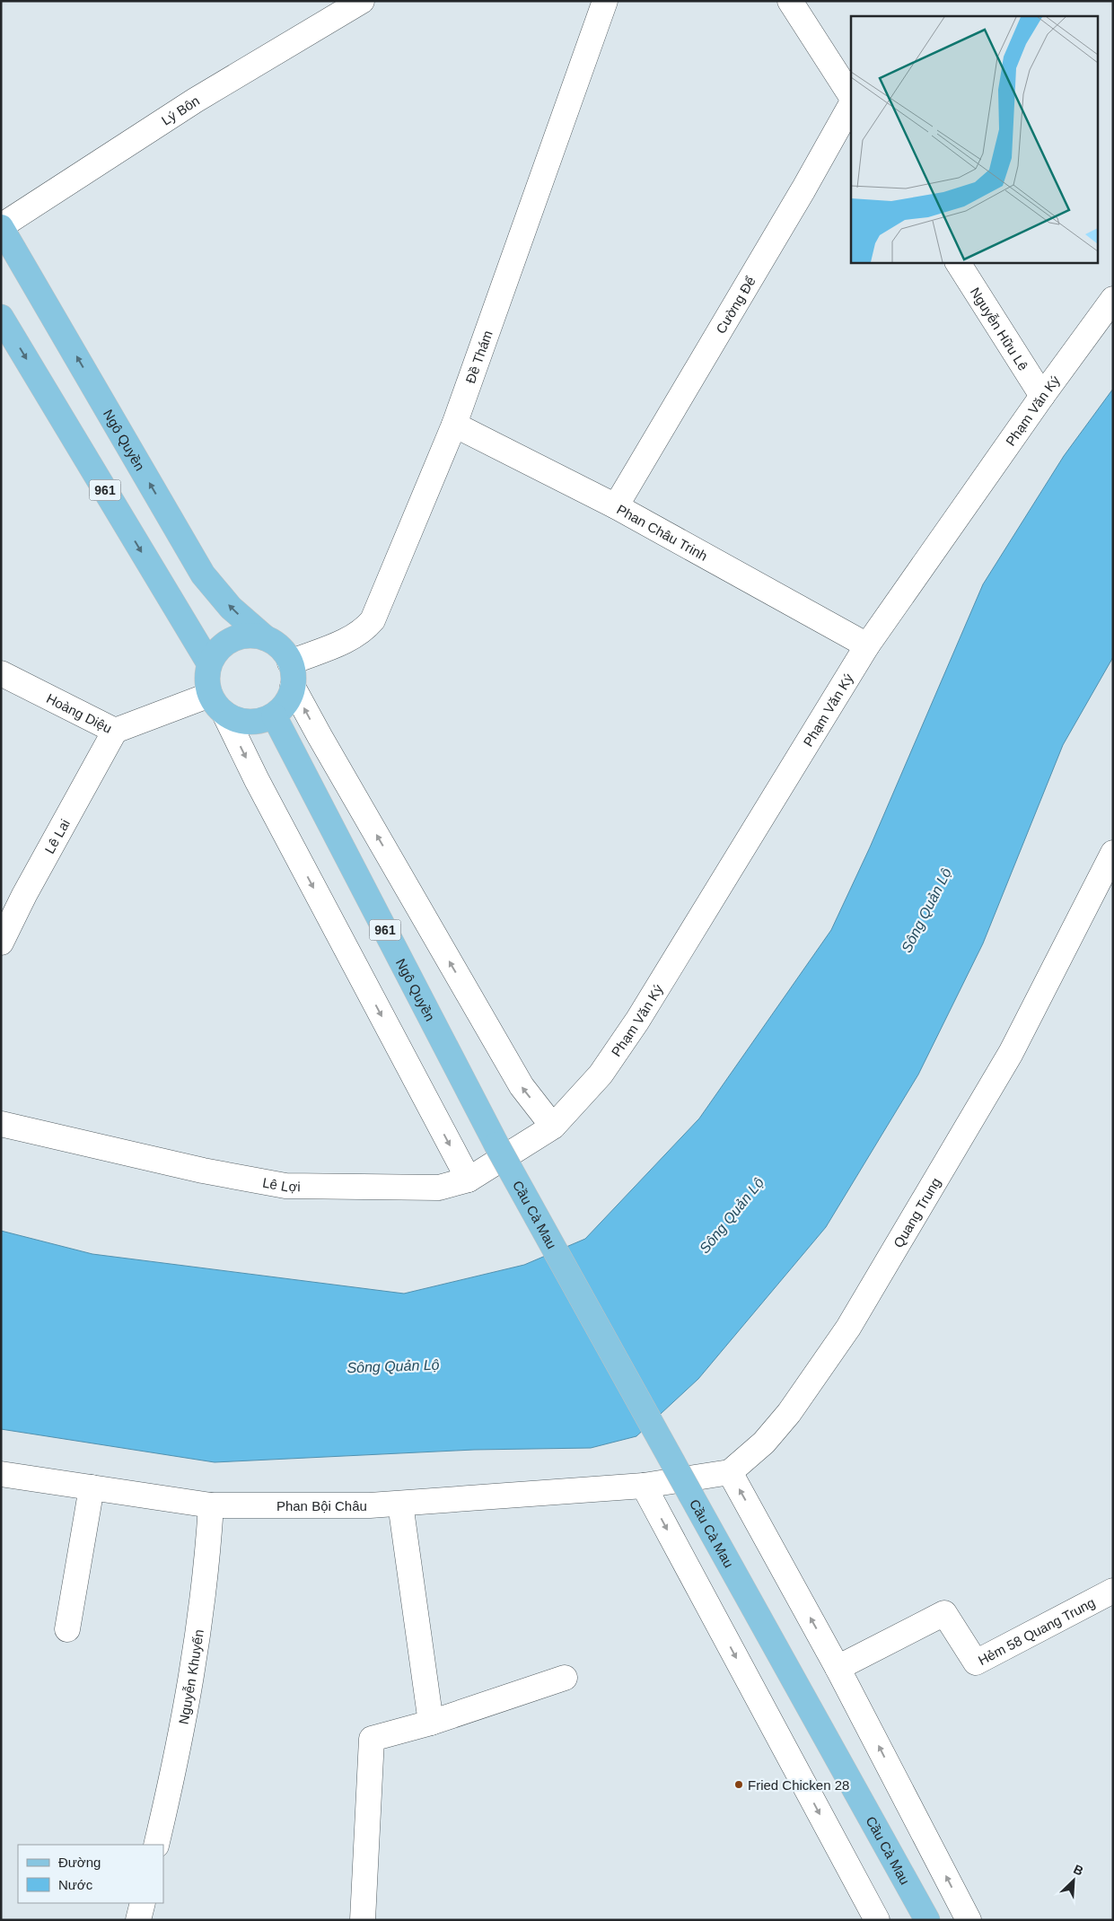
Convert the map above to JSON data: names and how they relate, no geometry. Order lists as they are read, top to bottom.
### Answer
{
  "streets": {
    "main road": ["Ngô Quyền", "961", "Cầu Cà Mau"],
    "street": [
      "Lý Bôn",
      "Cường Để",
      "Nguyễn Hữu Lê",
      "Đề Thám",
      "Phạm Văn Ký",
      "Phan Châu Trinh",
      "Hoàng Diệu",
      "Lê Lai",
      "Lê Lợi",
      "Quang Trung",
      "Phan Bội Châu",
      "Hẻm 58 Quang Trung",
      "Nguyễn Khuyến"
    ]
  },
  "crossings": [
    ["Lý Bôn", "Ngô Quyền"],
    ["Cường Để", "Phan Châu Trinh"],
    ["Nguyễn Hữu Lê", "Phạm Văn Ký"],
    ["Đề Thám", "Ngô Quyền"],
    ["Đề Thám", "961"],
    ["Đề Thám", "Phan Châu Trinh"],
    ["Đề Thám", "Hoàng Diệu"],
    ["Phạm Văn Ký", "Phan Châu Trinh"],
    ["Phạm Văn Ký", "Lê Lợi"],
    ["Ngô Quyền", "961"],
    ["Ngô Quyền", "Hoàng Diệu"],
    ["Ngô Quyền", "Cầu Cà Mau"],
    ["961", "Hoàng Diệu"],
    ["Hoàng Diệu", "Lê Lai"],
    ["Phan Bội Châu", "Nguyễn Khuyến"]
  ],
  "water": ["Sông Quản Lộ"],
  "places": ["Fried Chicken 28"],
  "legend": ["Đường", "Nước"],
  "north": "top right"
}
